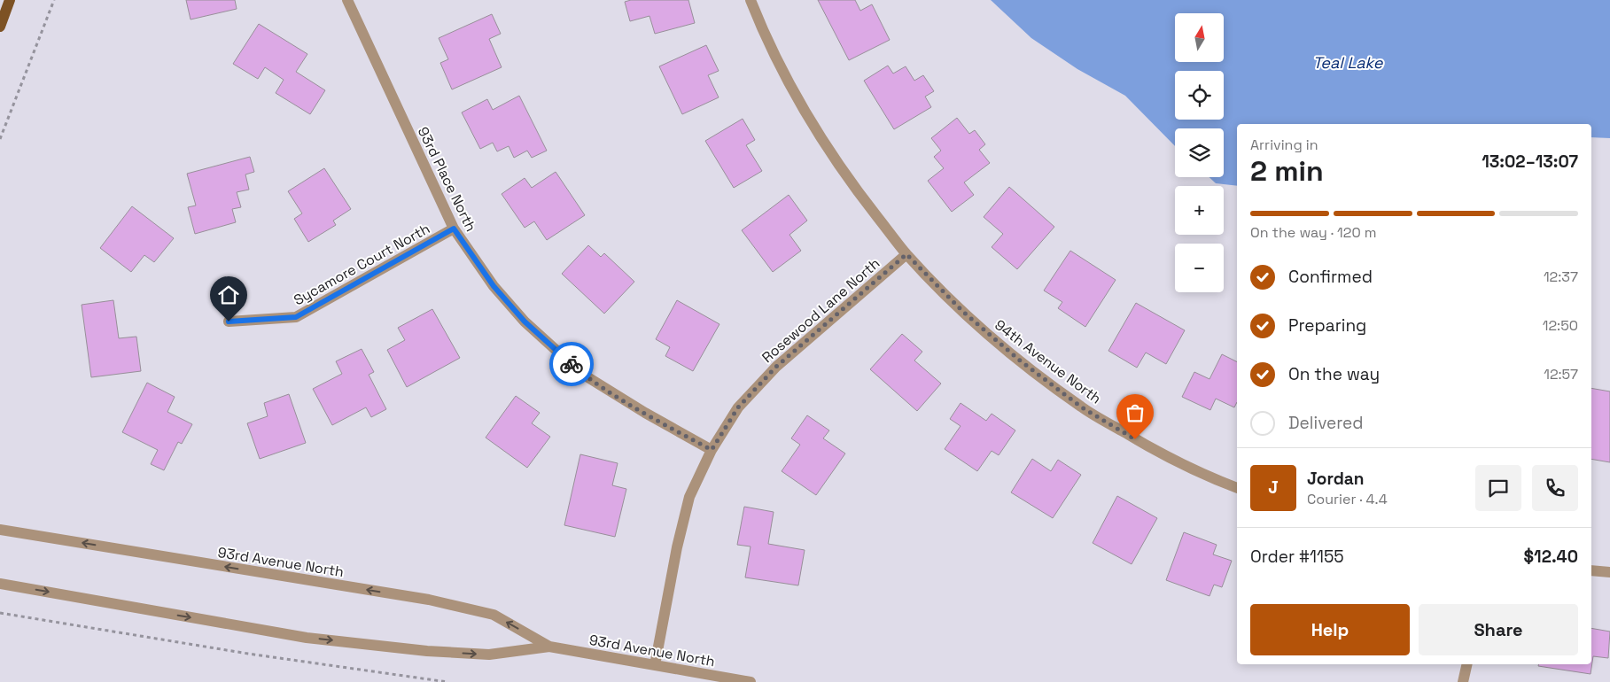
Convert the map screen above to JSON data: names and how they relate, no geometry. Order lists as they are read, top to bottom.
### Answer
{
  "streets": {
    "street": [
      "93rd Place North",
      "Sycamore Court North",
      "Rosewood Lane North",
      "94th Avenue North",
      "93rd Avenue North"
    ]
  },
  "crossings": [
    ["93rd Place North", "Sycamore Court North"],
    ["93rd Place North", "Rosewood Lane North"],
    ["Rosewood Lane North", "94th Avenue North"],
    ["Rosewood Lane North", "93rd Avenue North"]
  ],
  "water": ["Teal Lake"],
  "north": "top",
  "page": {
    "map_buttons": ["+", "−"],
    "heading": ["2 min", "Arriving in", "13:02–13:07"],
    "panel": [
      "Jordan",
      "Courier · 4.4",
      "Order #1155",
      "$12.40"
    ],
    "bar": "On the way · 120 m",
    "list": [
      ["Confirmed", "12:37"],
      ["Preparing", "12:50"],
      ["On the way", "12:57"],
      "Delivered"
    ],
    "round": "J",
    "buttons": ["Help", "Share"]
  }
}
